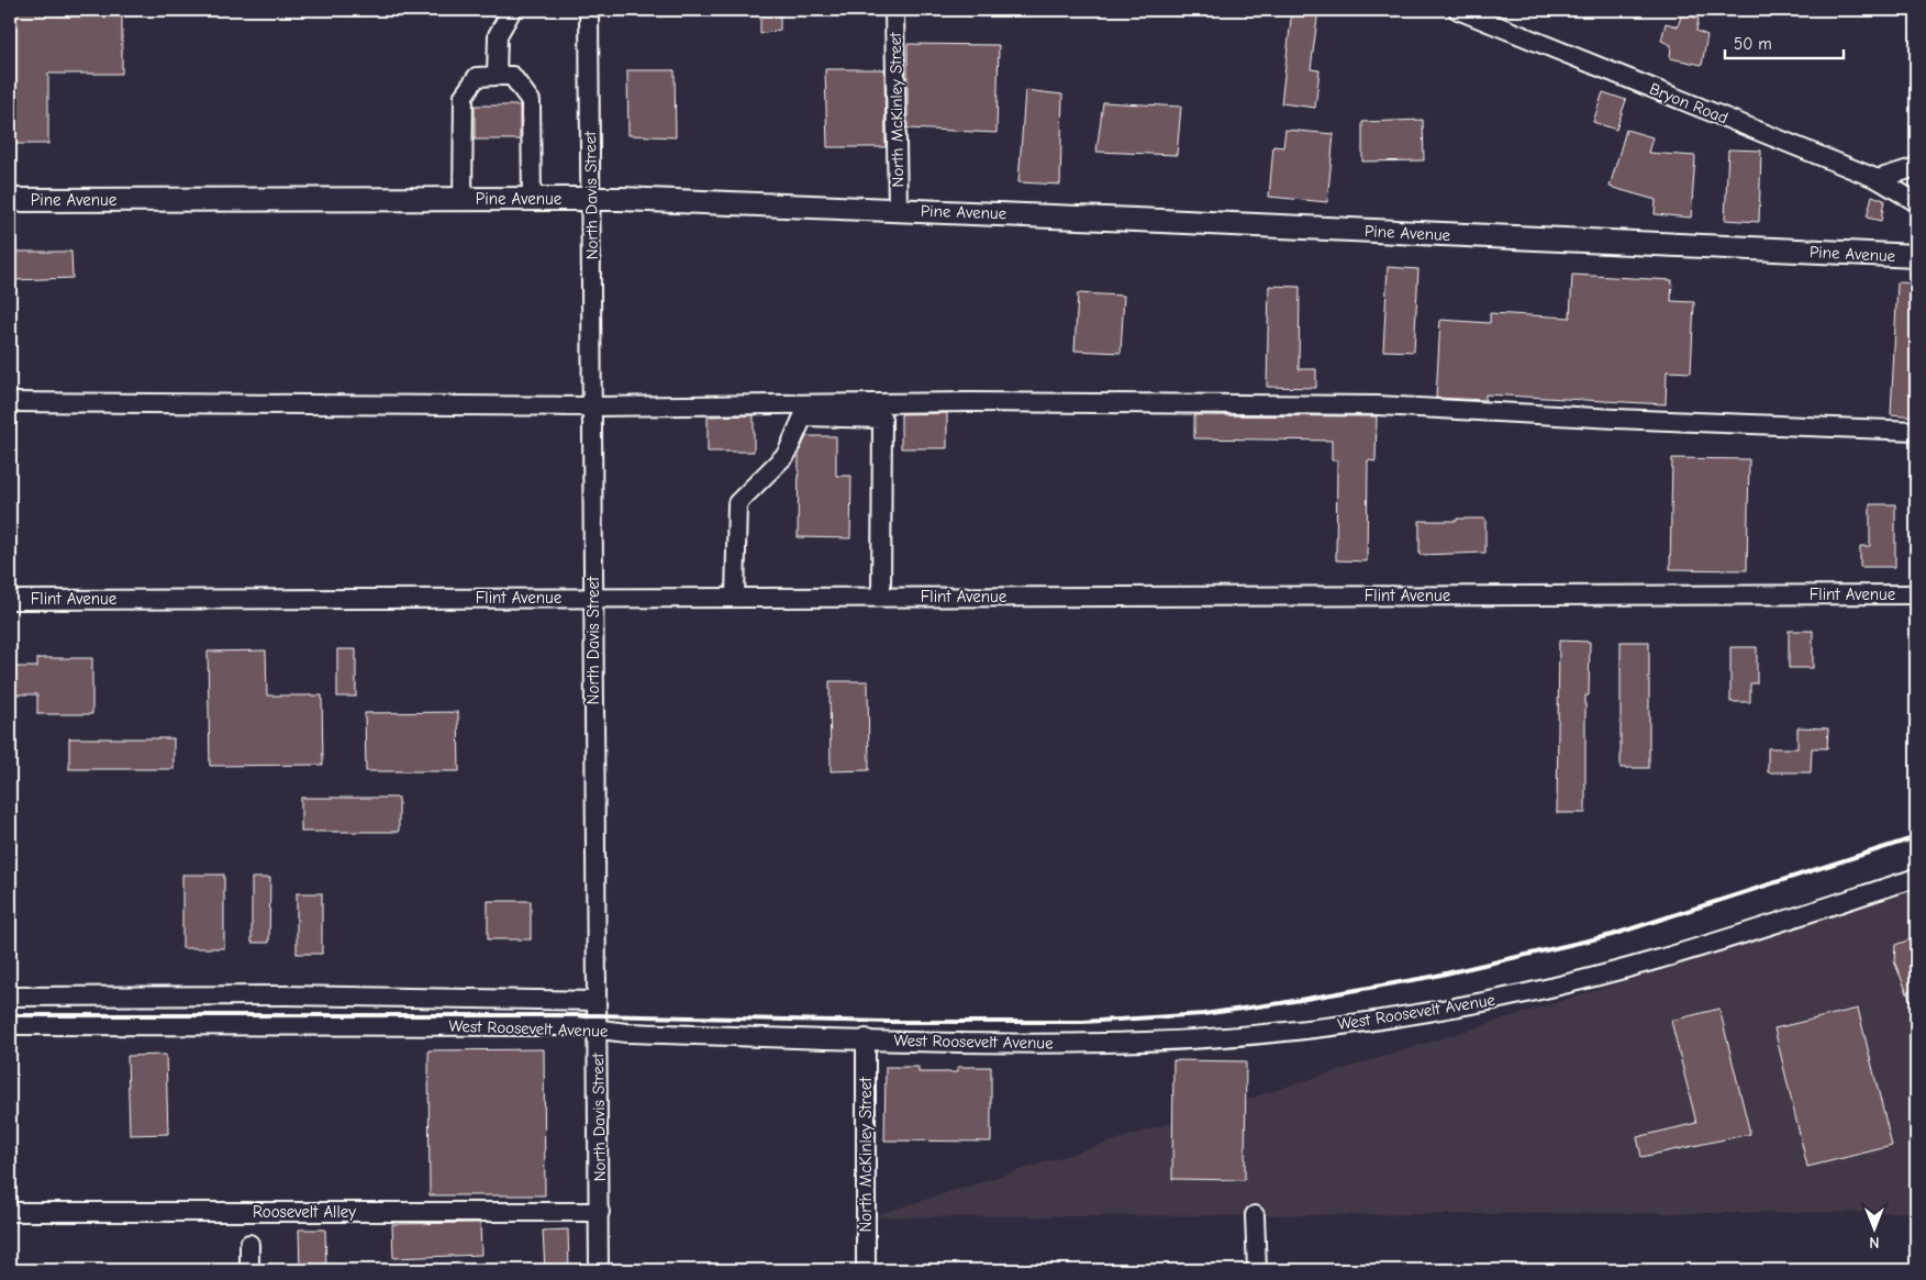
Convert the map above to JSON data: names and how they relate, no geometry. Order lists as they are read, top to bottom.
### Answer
{
  "streets": {
    "main road": ["Pine Avenue"],
    "street": [
      "Bryon Road",
      "North McKinley Street",
      "North Davis Street",
      "Flint Avenue",
      "West Roosevelt Avenue",
      "Roosevelt Alley"
    ]
  },
  "crossings": [
    ["North McKinley Street", "Pine Avenue"],
    ["North McKinley Street", "West Roosevelt Avenue"],
    ["North Davis Street", "Pine Avenue"],
    ["North Davis Street", "Flint Avenue"],
    ["North Davis Street", "West Roosevelt Avenue"],
    ["North Davis Street", "Roosevelt Alley"]
  ],
  "scale_bar": "50 m",
  "north": "bottom"
}
